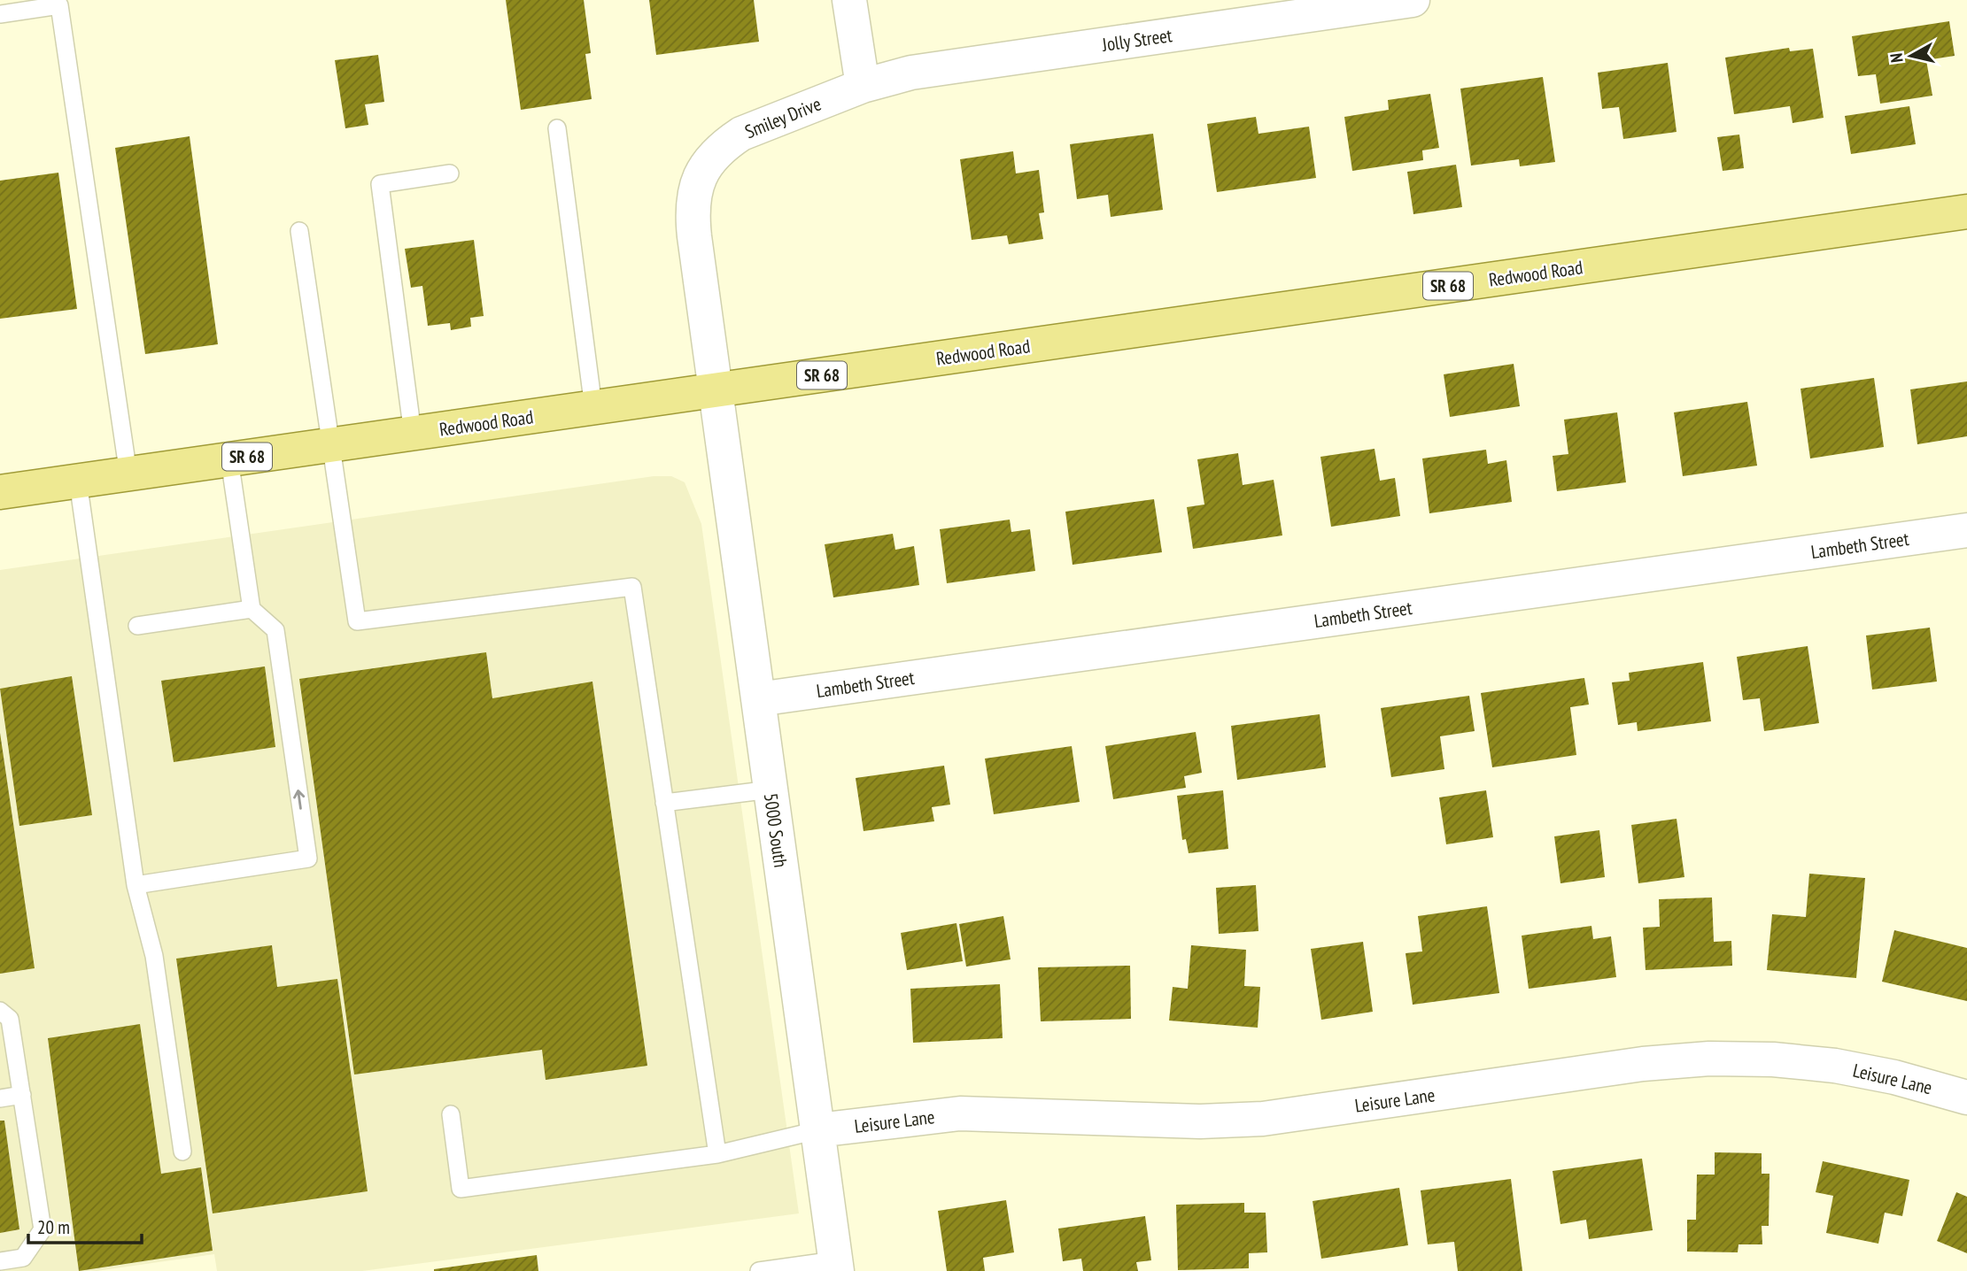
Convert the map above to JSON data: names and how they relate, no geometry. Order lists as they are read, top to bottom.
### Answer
{
  "streets": {
    "main road": ["Redwood Road", "SR 68"],
    "street": [
      "Jolly Street",
      "Smiley Drive",
      "Lambeth Street",
      "5000 South",
      "Leisure Lane"
    ]
  },
  "crossings": [
    ["Jolly Street", "Smiley Drive"],
    ["Smiley Drive", "Redwood Road"],
    ["Smiley Drive", "5000 South"],
    ["Redwood Road", "5000 South"],
    ["Lambeth Street", "5000 South"],
    ["5000 South", "Leisure Lane"]
  ],
  "scale_bar": "20 m",
  "north": "left"
}
